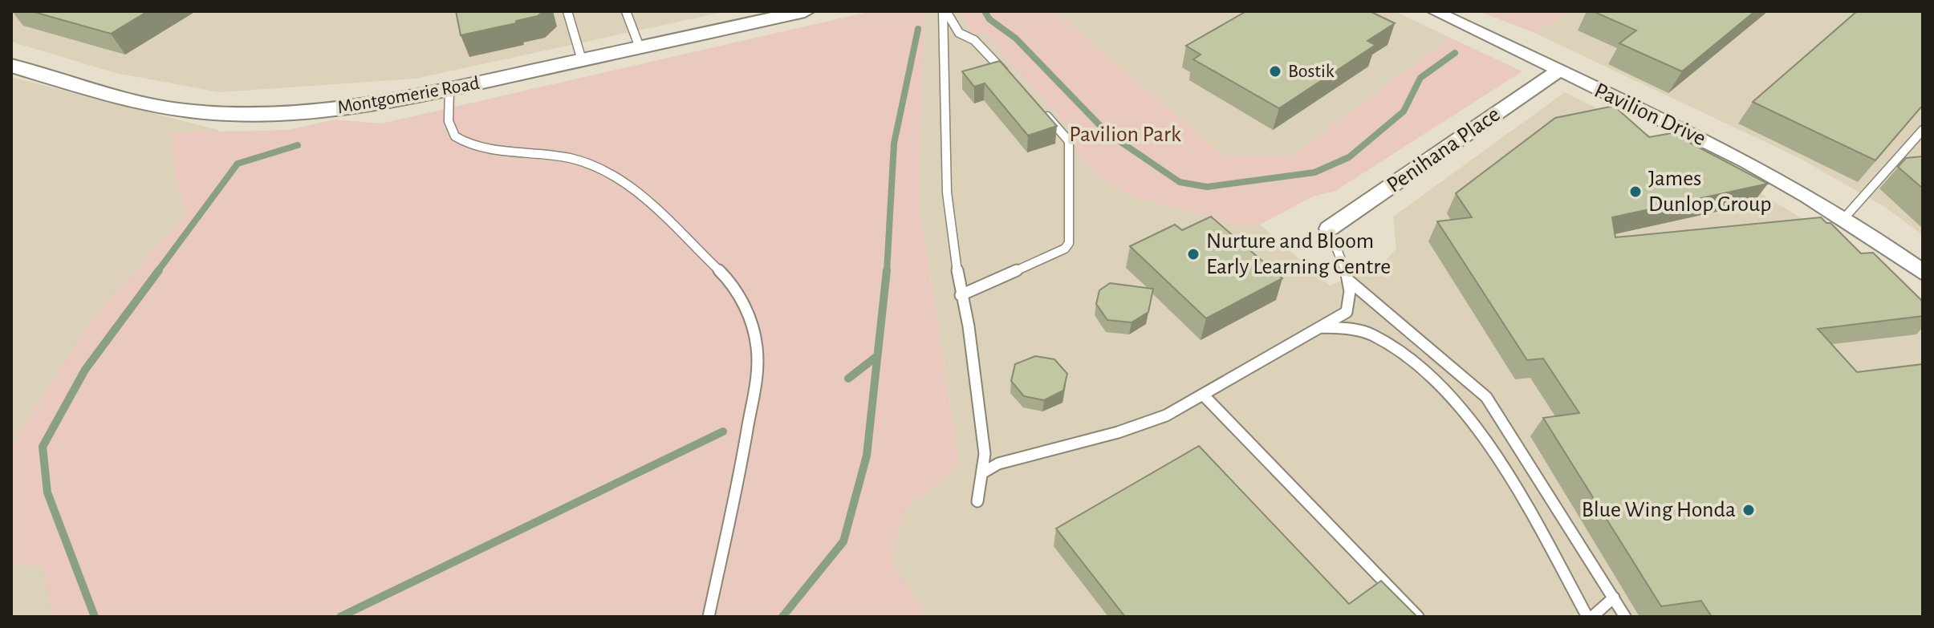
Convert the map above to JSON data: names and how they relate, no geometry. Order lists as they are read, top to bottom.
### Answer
{
  "streets": {
    "street": ["Montgomerie Road", "Pavilion Drive", "Penihana Place"]
  },
  "crossings": [
    ["Pavilion Drive", "Penihana Place"]
  ],
  "parks": ["Pavilion Park"],
  "places": [
    "Bostik",
    "James Dunlop Group",
    "Nurture and Bloom Early Learning Centre",
    "Blue Wing Honda"
  ]
}
